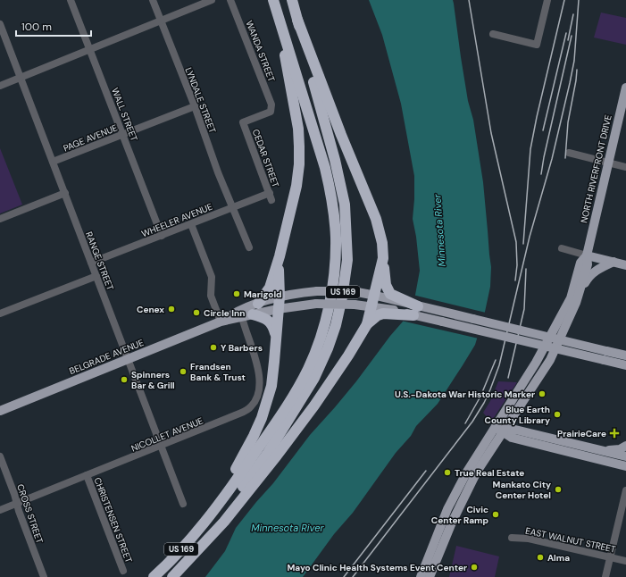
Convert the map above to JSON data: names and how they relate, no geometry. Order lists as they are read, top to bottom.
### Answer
{
  "streets": {
    "highway": ["US 169"],
    "main road": ["NORTH RIVERFRONT DRIVE", "BELGRADE AVENUE"],
    "street": [
      "WANDA STREET",
      "LYNDALE STREET",
      "WALL STREET",
      "PAGE AVENUE",
      "CEDAR STREET",
      "WHEELER AVENUE",
      "RANGE STREET",
      "NICOLLET AVENUE",
      "CROSS STREET",
      "CHRISTENSEN STREET",
      "EAST WALNUT STREET"
    ]
  },
  "crossings": [
    ["WANDA STREET", "CEDAR STREET"],
    ["LYNDALE STREET", "PAGE AVENUE"],
    ["LYNDALE STREET", "WHEELER AVENUE"],
    ["WALL STREET", "PAGE AVENUE"],
    ["WALL STREET", "WHEELER AVENUE"],
    ["PAGE AVENUE", "RANGE STREET"],
    ["CEDAR STREET", "WHEELER AVENUE"],
    ["WHEELER AVENUE", "RANGE STREET"],
    ["RANGE STREET", "BELGRADE AVENUE"],
    ["RANGE STREET", "NICOLLET AVENUE"],
    ["BELGRADE AVENUE", "NICOLLET AVENUE"],
    ["NICOLLET AVENUE", "CROSS STREET"],
    ["NICOLLET AVENUE", "CHRISTENSEN STREET"]
  ],
  "water": ["Minnesota River"],
  "places": {
    "other": [
      "Marigold",
      "Cenex",
      "Circle Inn",
      "Y Barbers",
      "Frandsen Bank & Trust",
      "Spinners Bar & Grill",
      "U.S.-Dakota War Historic Marker",
      "Blue Earth County Library",
      "True Real Estate",
      "Mankato City Center Hotel",
      "Civic Center Ramp",
      "Alma",
      "Mayo Clinic Health Systems Event Center"
    ],
    "health": ["PrairieCare"]
  },
  "scale_bar": "100 m"
}
